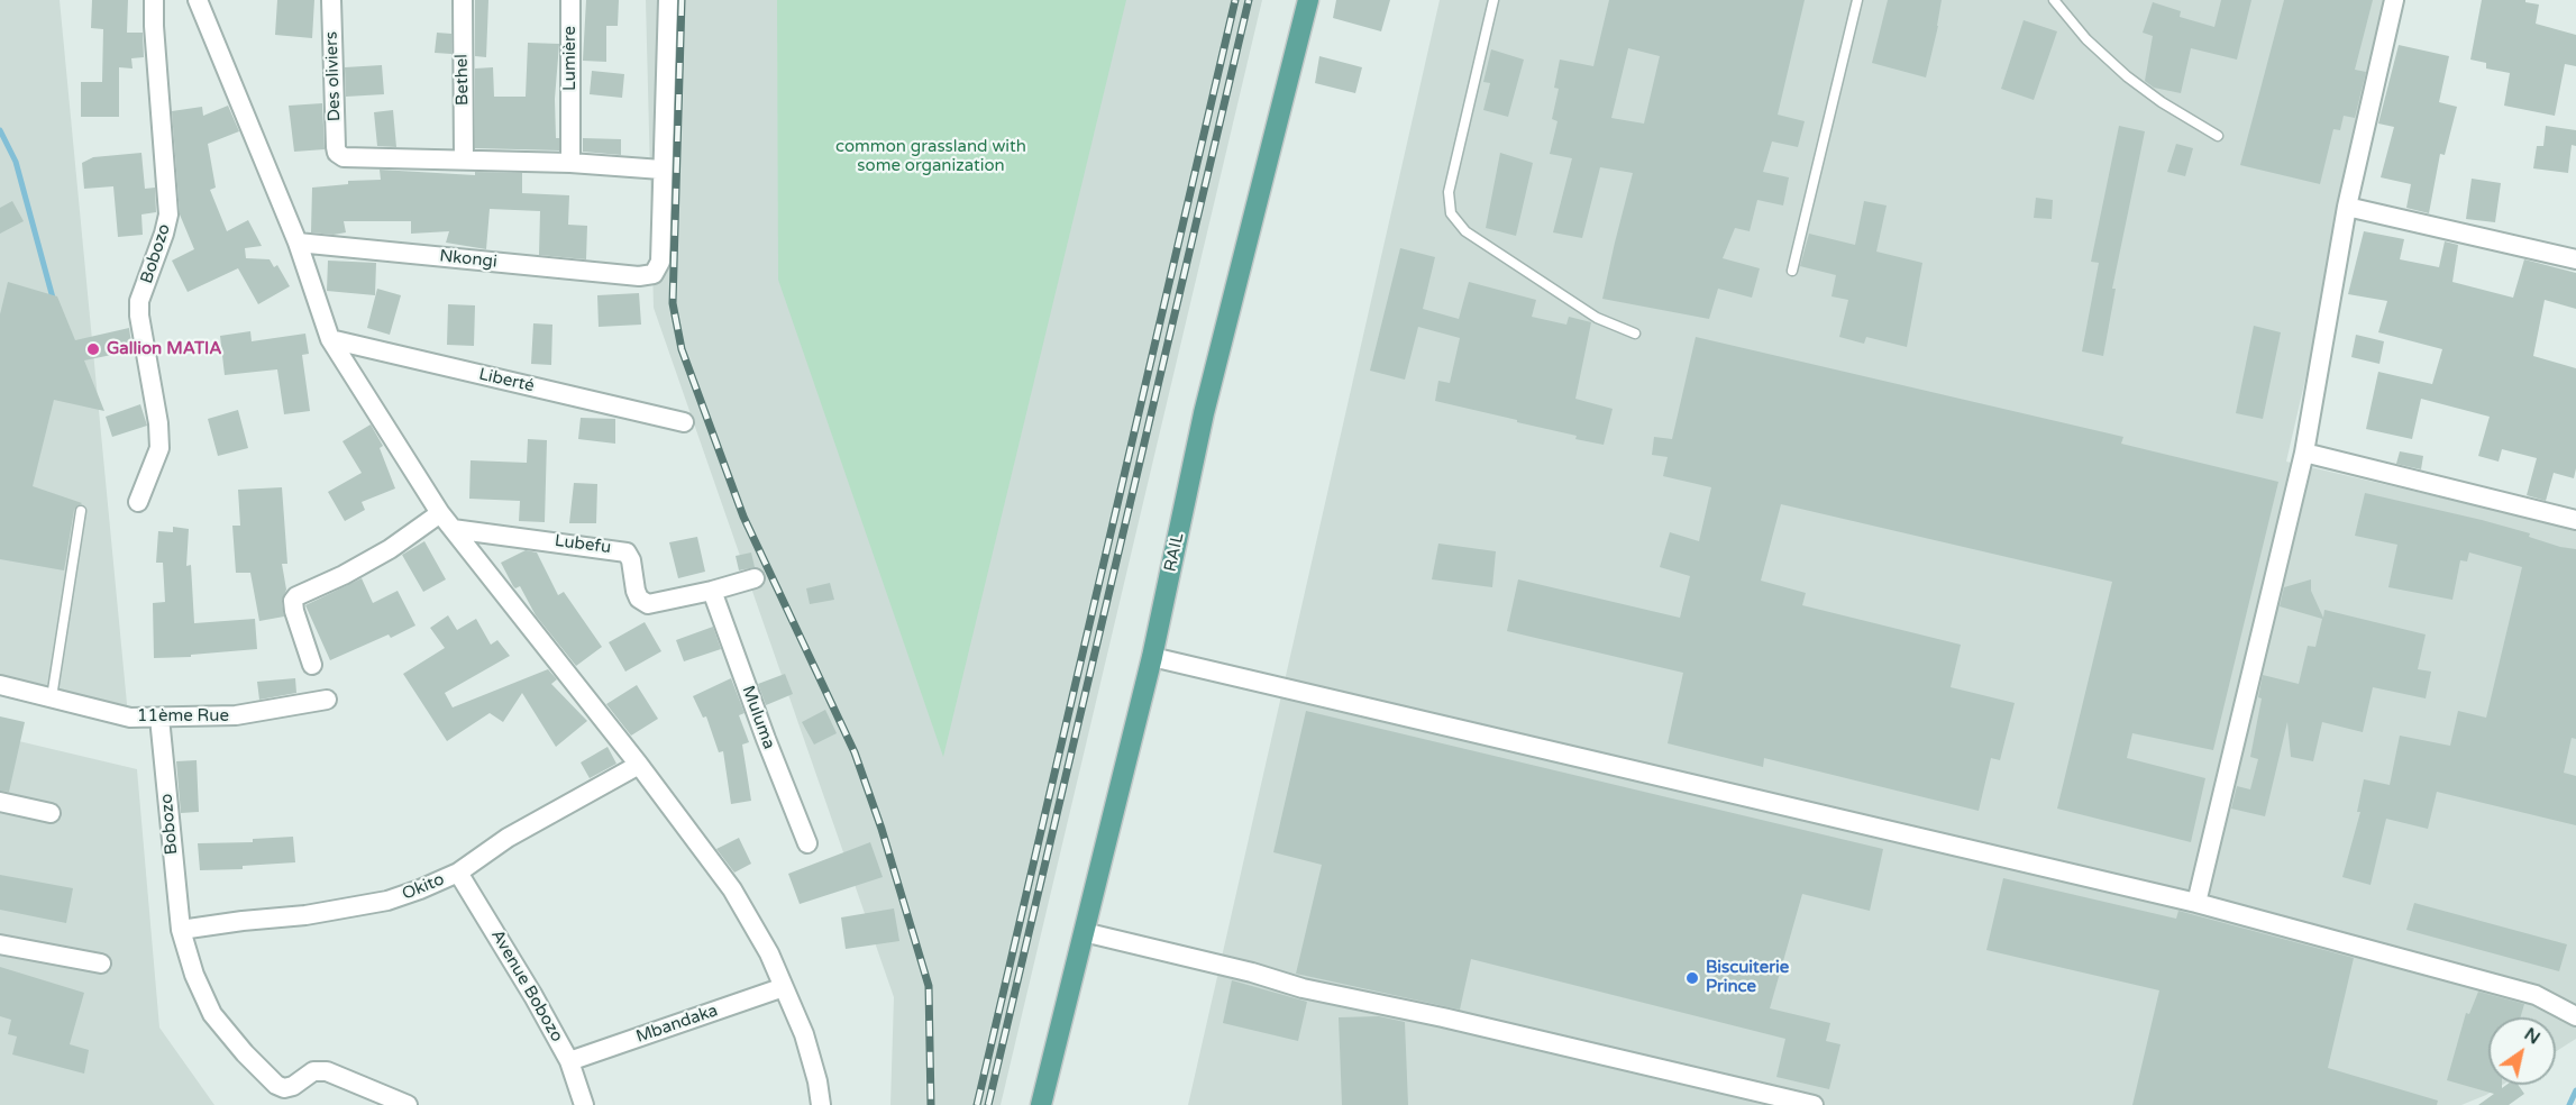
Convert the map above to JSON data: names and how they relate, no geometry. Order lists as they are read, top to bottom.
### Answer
{
  "streets": {
    "main road": ["RAIL"],
    "street": [
      "Lumière",
      "Des oliviers",
      "Bethel",
      "Bobozo",
      "Nkongi",
      "Liberté",
      "Lubefu",
      "11ème Rue",
      "Muluma",
      "Okito",
      "Avenue Bobozo",
      "Mbandaka"
    ]
  },
  "crossings": [
    ["Des oliviers", "Bethel"],
    ["Bobozo", "11ème Rue"],
    ["Bobozo", "Okito"],
    ["Lubefu", "Muluma"],
    ["Okito", "Avenue Bobozo"],
    ["Avenue Bobozo", "Mbandaka"]
  ],
  "parks": ["common grassland with some organization"],
  "places": ["Gallion MATIA", "Biscuiterie Prince"],
  "north": "top right"
}
